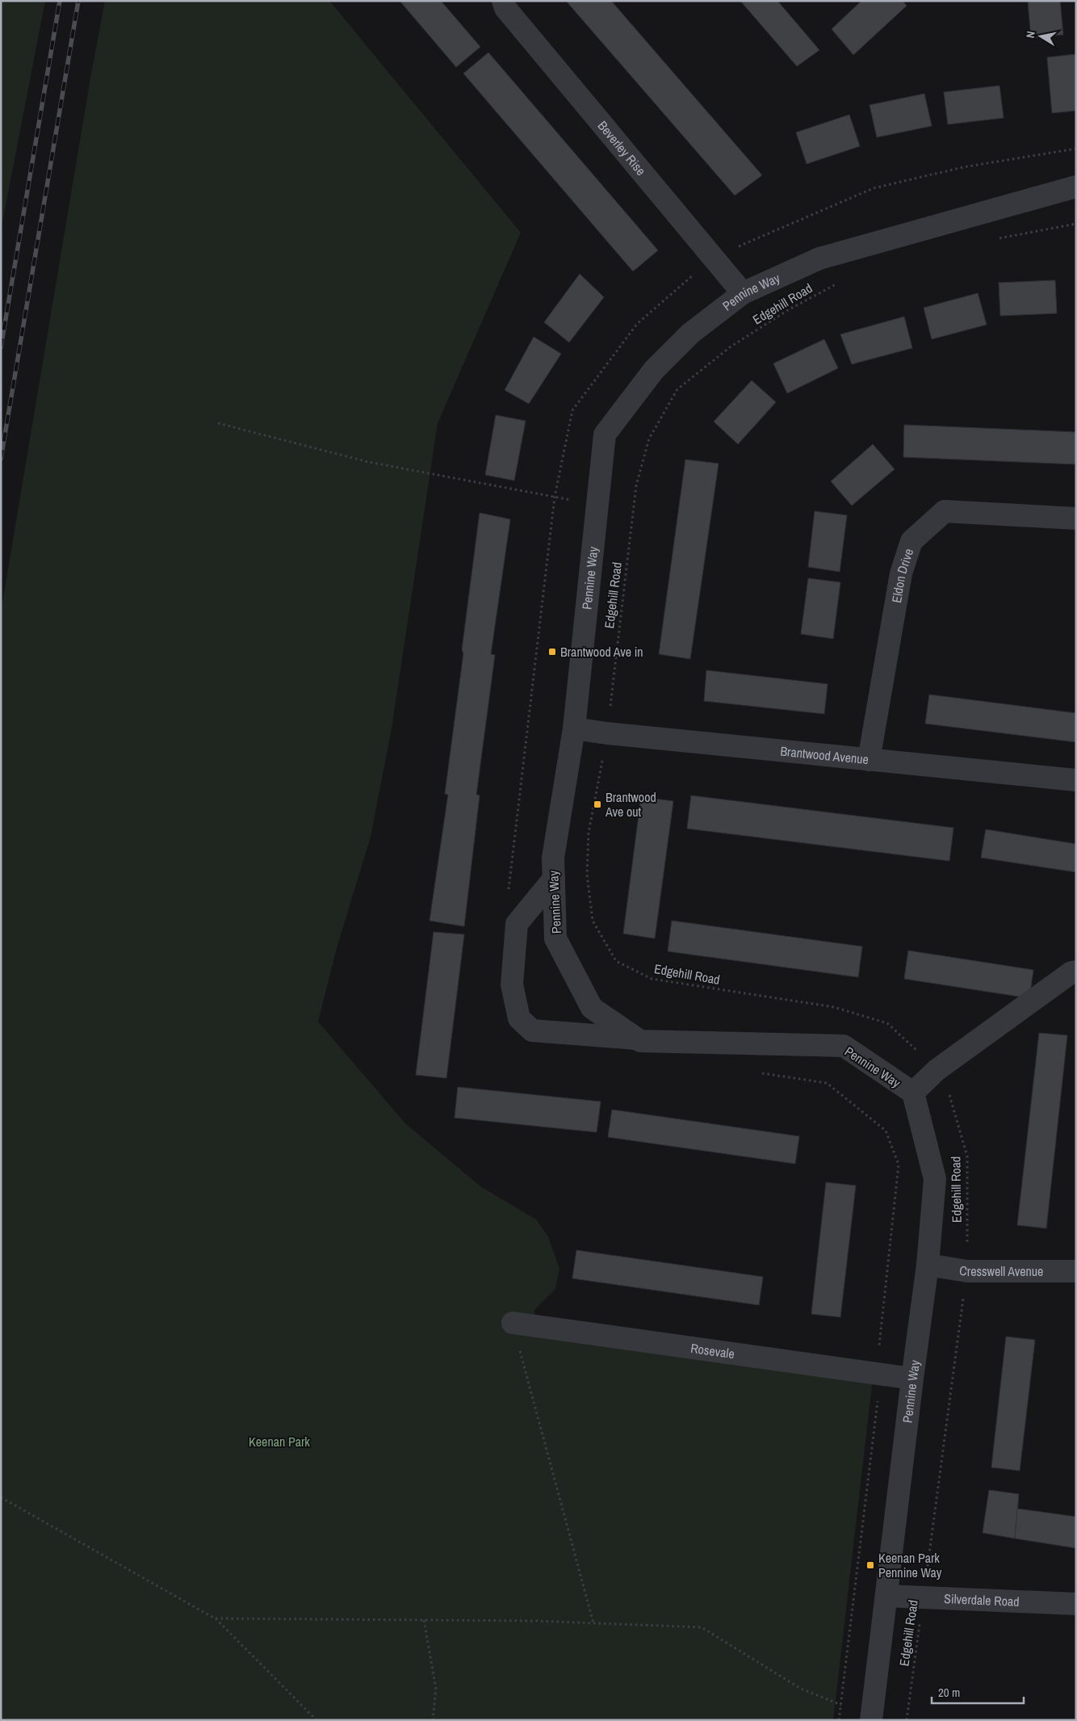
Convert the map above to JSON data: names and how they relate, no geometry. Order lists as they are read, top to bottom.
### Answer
{
  "streets": {
    "street": [
      "Beverley Rise",
      "Pennine Way",
      "Eldon Drive",
      "Brantwood Avenue",
      "Cresswell Avenue",
      "Rosevale",
      "Silverdale Road"
    ],
    "path": ["Edgehill Road"]
  },
  "crossings": [
    ["Beverley Rise", "Pennine Way"],
    ["Pennine Way", "Brantwood Avenue"],
    ["Pennine Way", "Cresswell Avenue"],
    ["Pennine Way", "Rosevale"],
    ["Pennine Way", "Silverdale Road"],
    ["Edgehill Road", "Brantwood Avenue"],
    ["Edgehill Road", "Cresswell Avenue"],
    ["Edgehill Road", "Silverdale Road"],
    ["Eldon Drive", "Brantwood Avenue"]
  ],
  "parks": ["Keenan Park"],
  "places": {
    "transit": ["Brantwood Ave in", "Brantwood Ave out", "Keenan Park Pennine Way"]
  },
  "scale_bar": "20 m",
  "north": "left"
}
